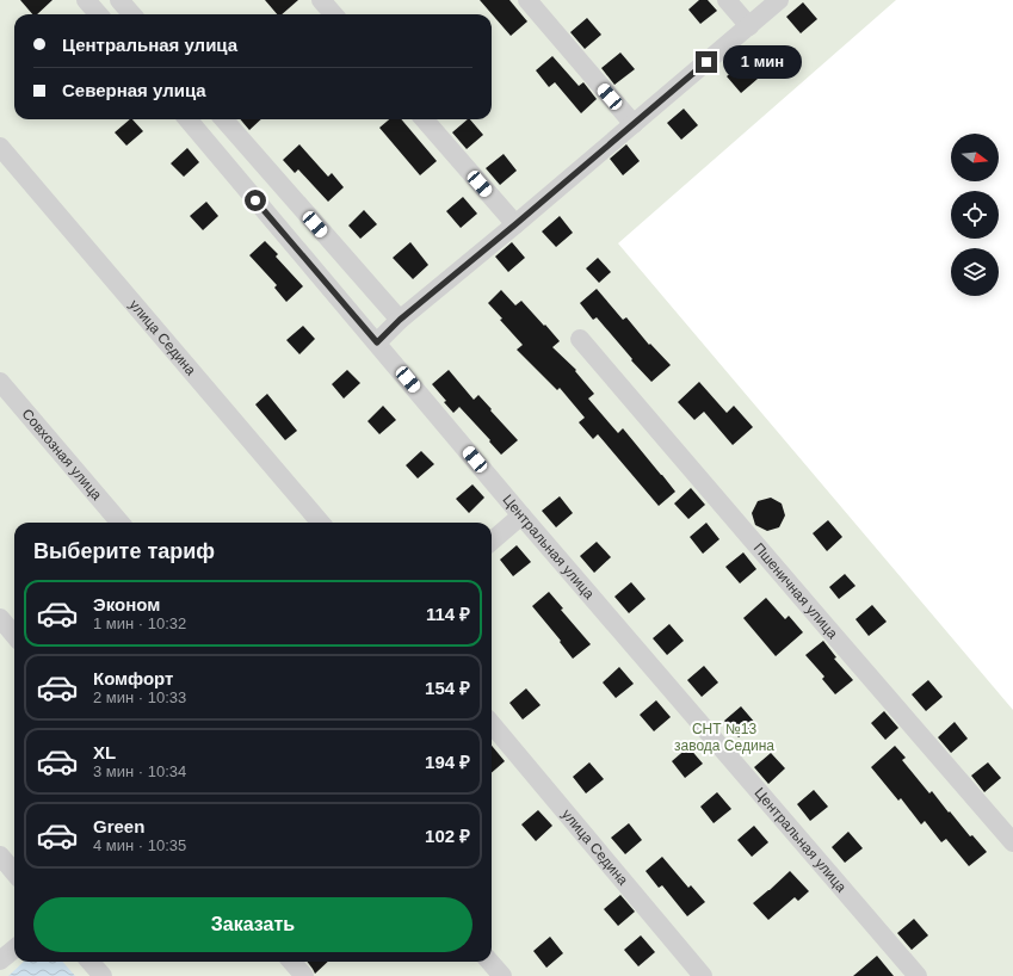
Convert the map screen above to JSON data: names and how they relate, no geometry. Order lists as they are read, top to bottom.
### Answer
{
  "streets": {
    "street": [
      "улица Седина",
      "Совхозная улица",
      "Центральная улица",
      "Пшеничная улица"
    ]
  },
  "parks": ["СНТ №13 завода Седина"],
  "north": "right",
  "page": {
    "banner": ["Центральная улица", "Северная улица"],
    "bubble": "1 мин",
    "heading": "Выберите тариф",
    "list": [
      {
        "name": "Эконом",
        "note": "1 мин · 10:32",
        "value": "114 ₽"
      },
      {
        "name": "Комфорт",
        "note": "2 мин · 10:33",
        "value": "154 ₽"
      },
      {
        "name": "XL",
        "note": "3 мин · 10:34",
        "value": "194 ₽"
      },
      {
        "name": "Green",
        "note": "4 мин · 10:35",
        "value": "102 ₽"
      }
    ],
    "buttons": "Заказать"
  }
}
